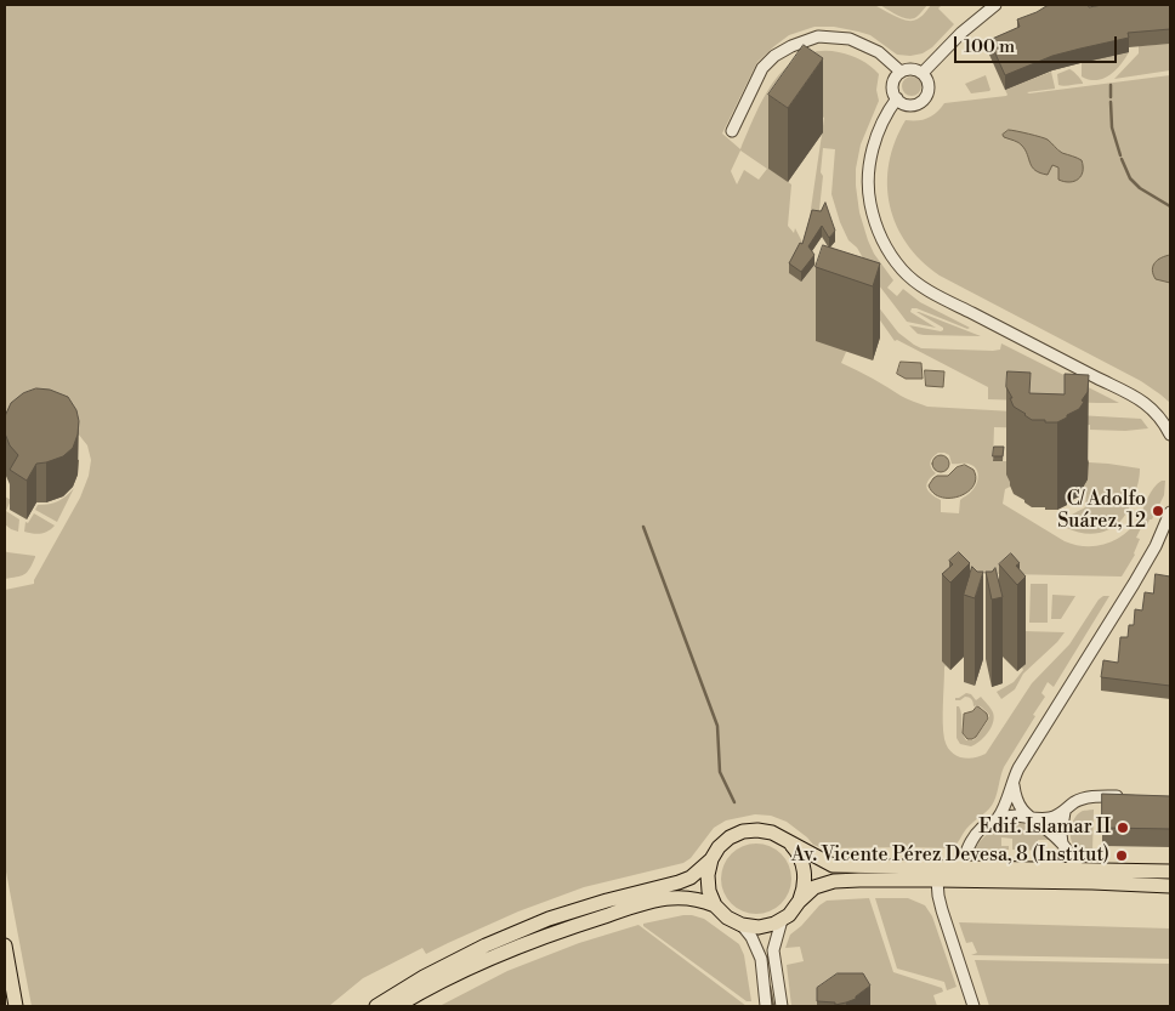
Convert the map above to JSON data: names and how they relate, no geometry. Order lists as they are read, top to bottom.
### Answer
{
  "places": ["C/ Adolfo Suárez, 12", "Edif. Islamar II", "Av. Vicente Pérez Devesa, 8 (Institut)"],
  "scale_bar": "100 m"
}
